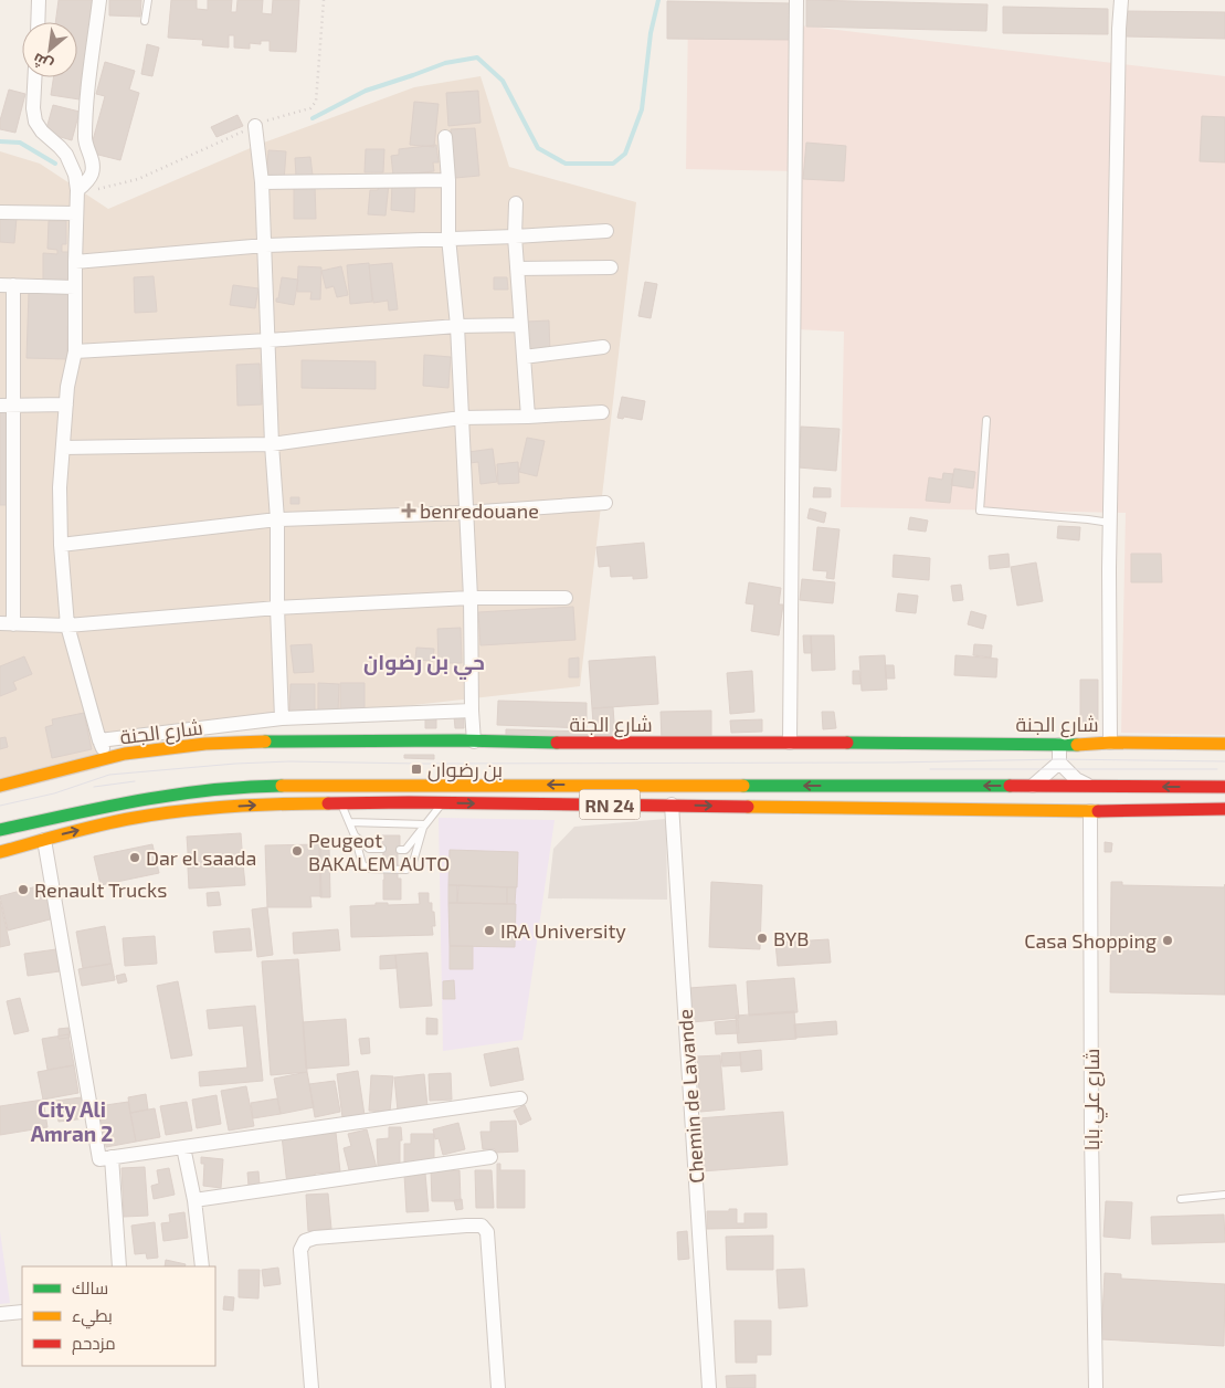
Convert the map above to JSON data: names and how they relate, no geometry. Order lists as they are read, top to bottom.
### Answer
{
  "streets": {
    "main road": ["شارع الجنة", "RN 24"],
    "street": ["Chemin de Lavande", "شارع علي بابا"]
  },
  "crossings": [
    ["RN 24", "Chemin de Lavande"],
    ["RN 24", "شارع علي بابا"]
  ],
  "districts": ["حي بن رضوان", "City Ali Amran 2"],
  "places": {
    "health": ["benredouane"],
    "transit": ["بن رضوان"],
    "other": [
      "Peugeot BAKALEM AUTO",
      "Dar el saada",
      "Renault Trucks",
      "IRA University",
      "BYB",
      "Casa Shopping"
    ]
  },
  "legend": ["سالك", "بطيء", "مزدحم"],
  "north": "bottom left"
}
